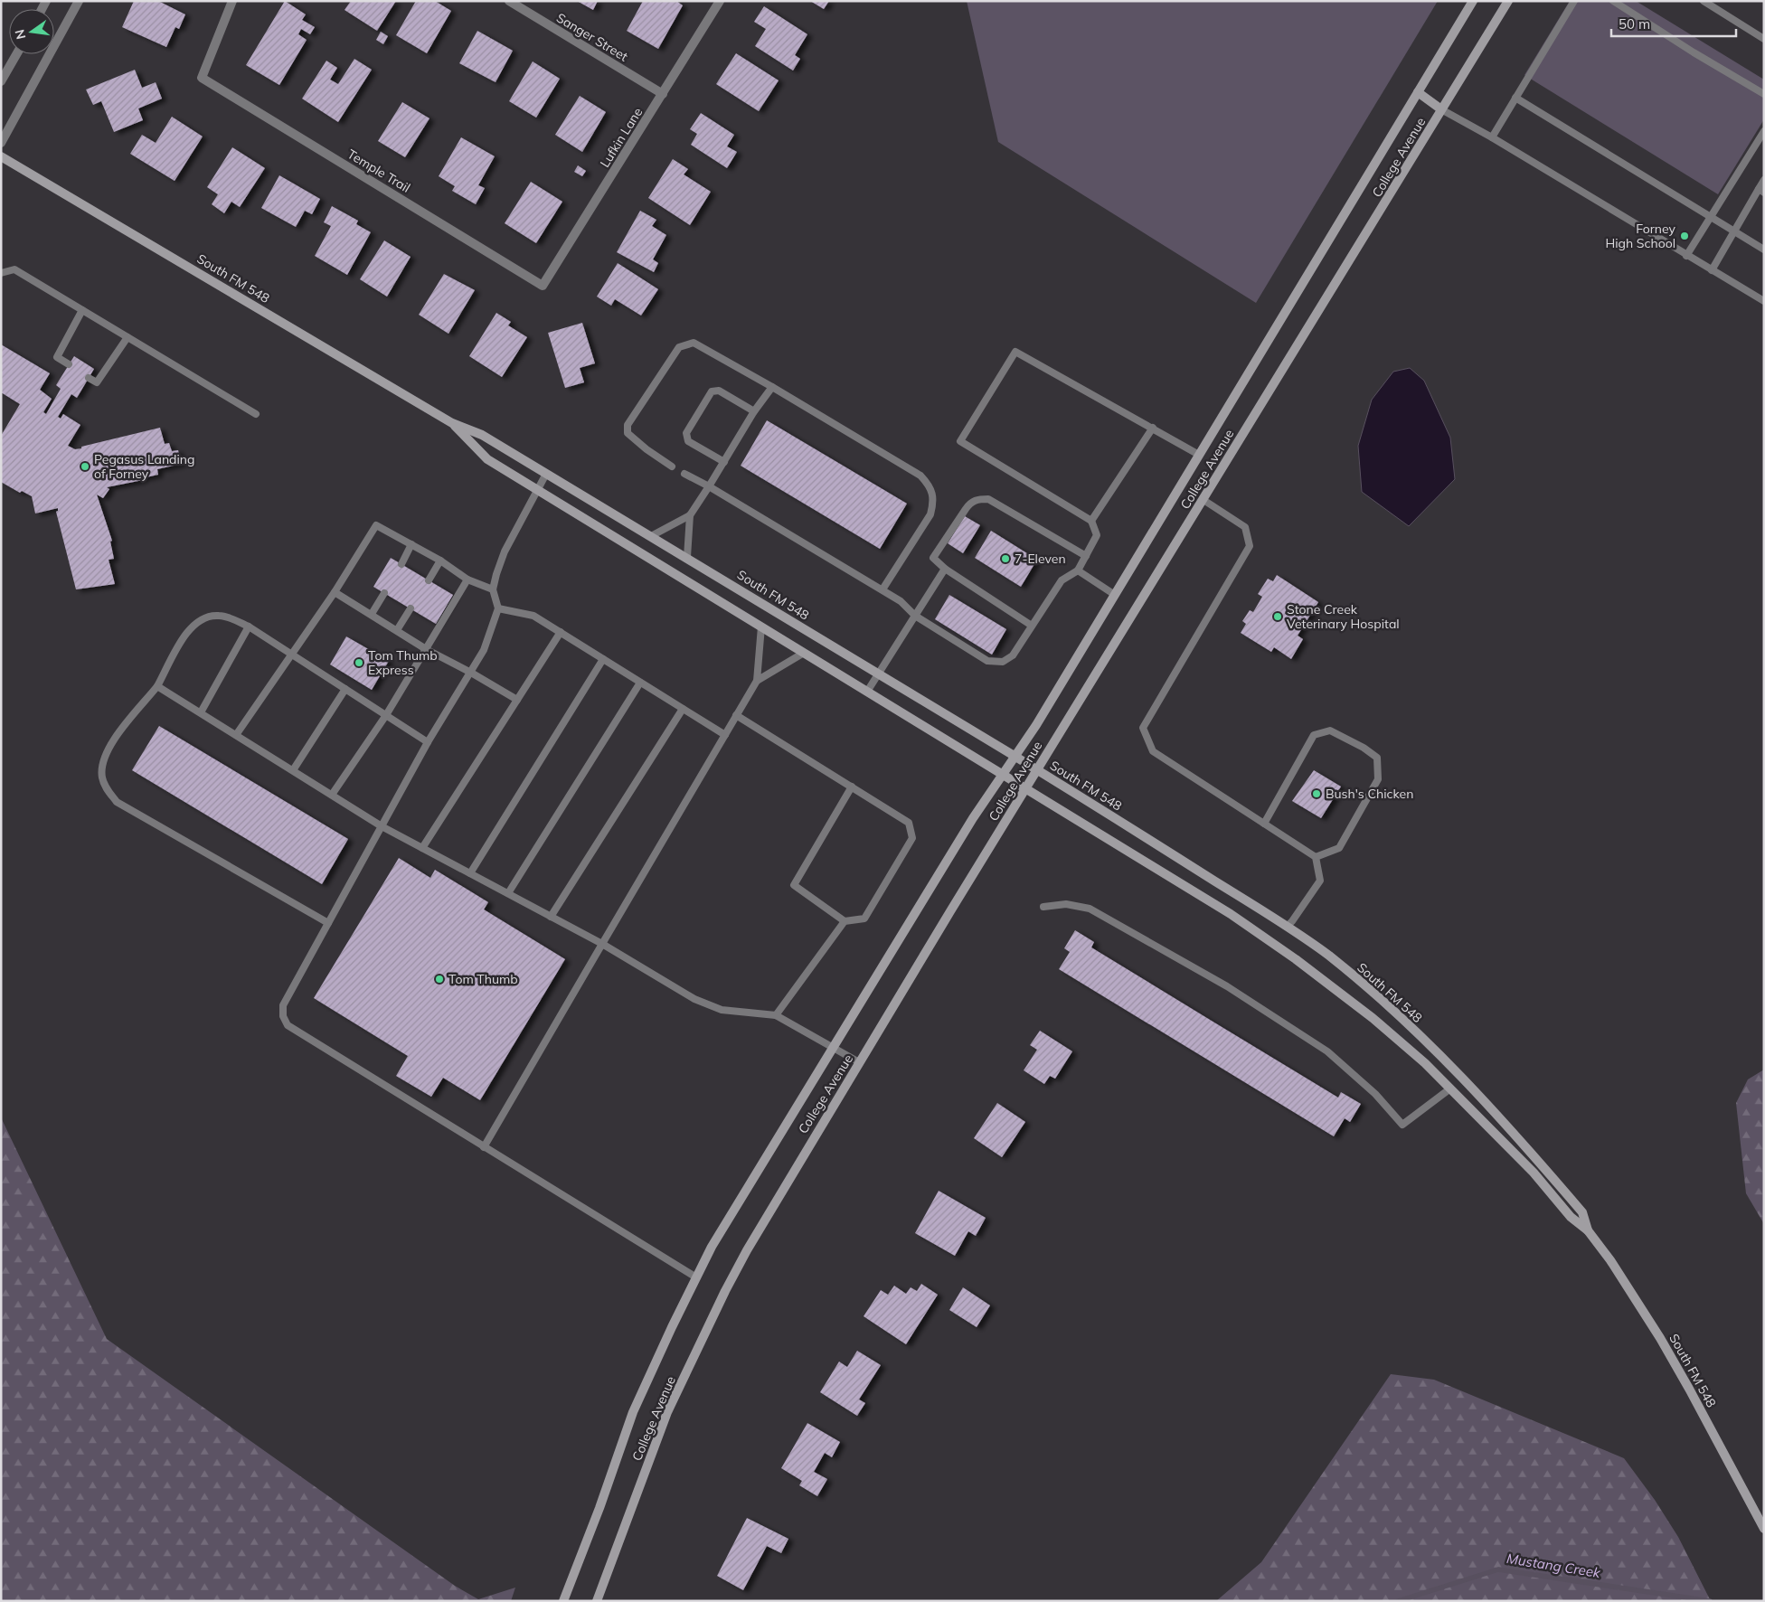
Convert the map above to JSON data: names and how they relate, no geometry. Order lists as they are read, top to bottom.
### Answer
{
  "streets": {
    "main road": ["College Avenue", "South FM 548"],
    "street": ["Sanger Street", "Lufkin Lane", "Temple Trail"]
  },
  "crossings": [
    ["Sanger Street", "Lufkin Lane"],
    ["Lufkin Lane", "Temple Trail"],
    ["College Avenue", "South FM 548"]
  ],
  "water": ["Mustang Creek"],
  "places": [
    "Forney High School",
    "Pegasus Landing of Forney",
    "7-Eleven",
    "Stone Creek Veterinary Hospital",
    "Tom Thumb Express",
    "Bush's Chicken",
    "Tom Thumb"
  ],
  "scale_bar": "50 m",
  "north": "left"
}
